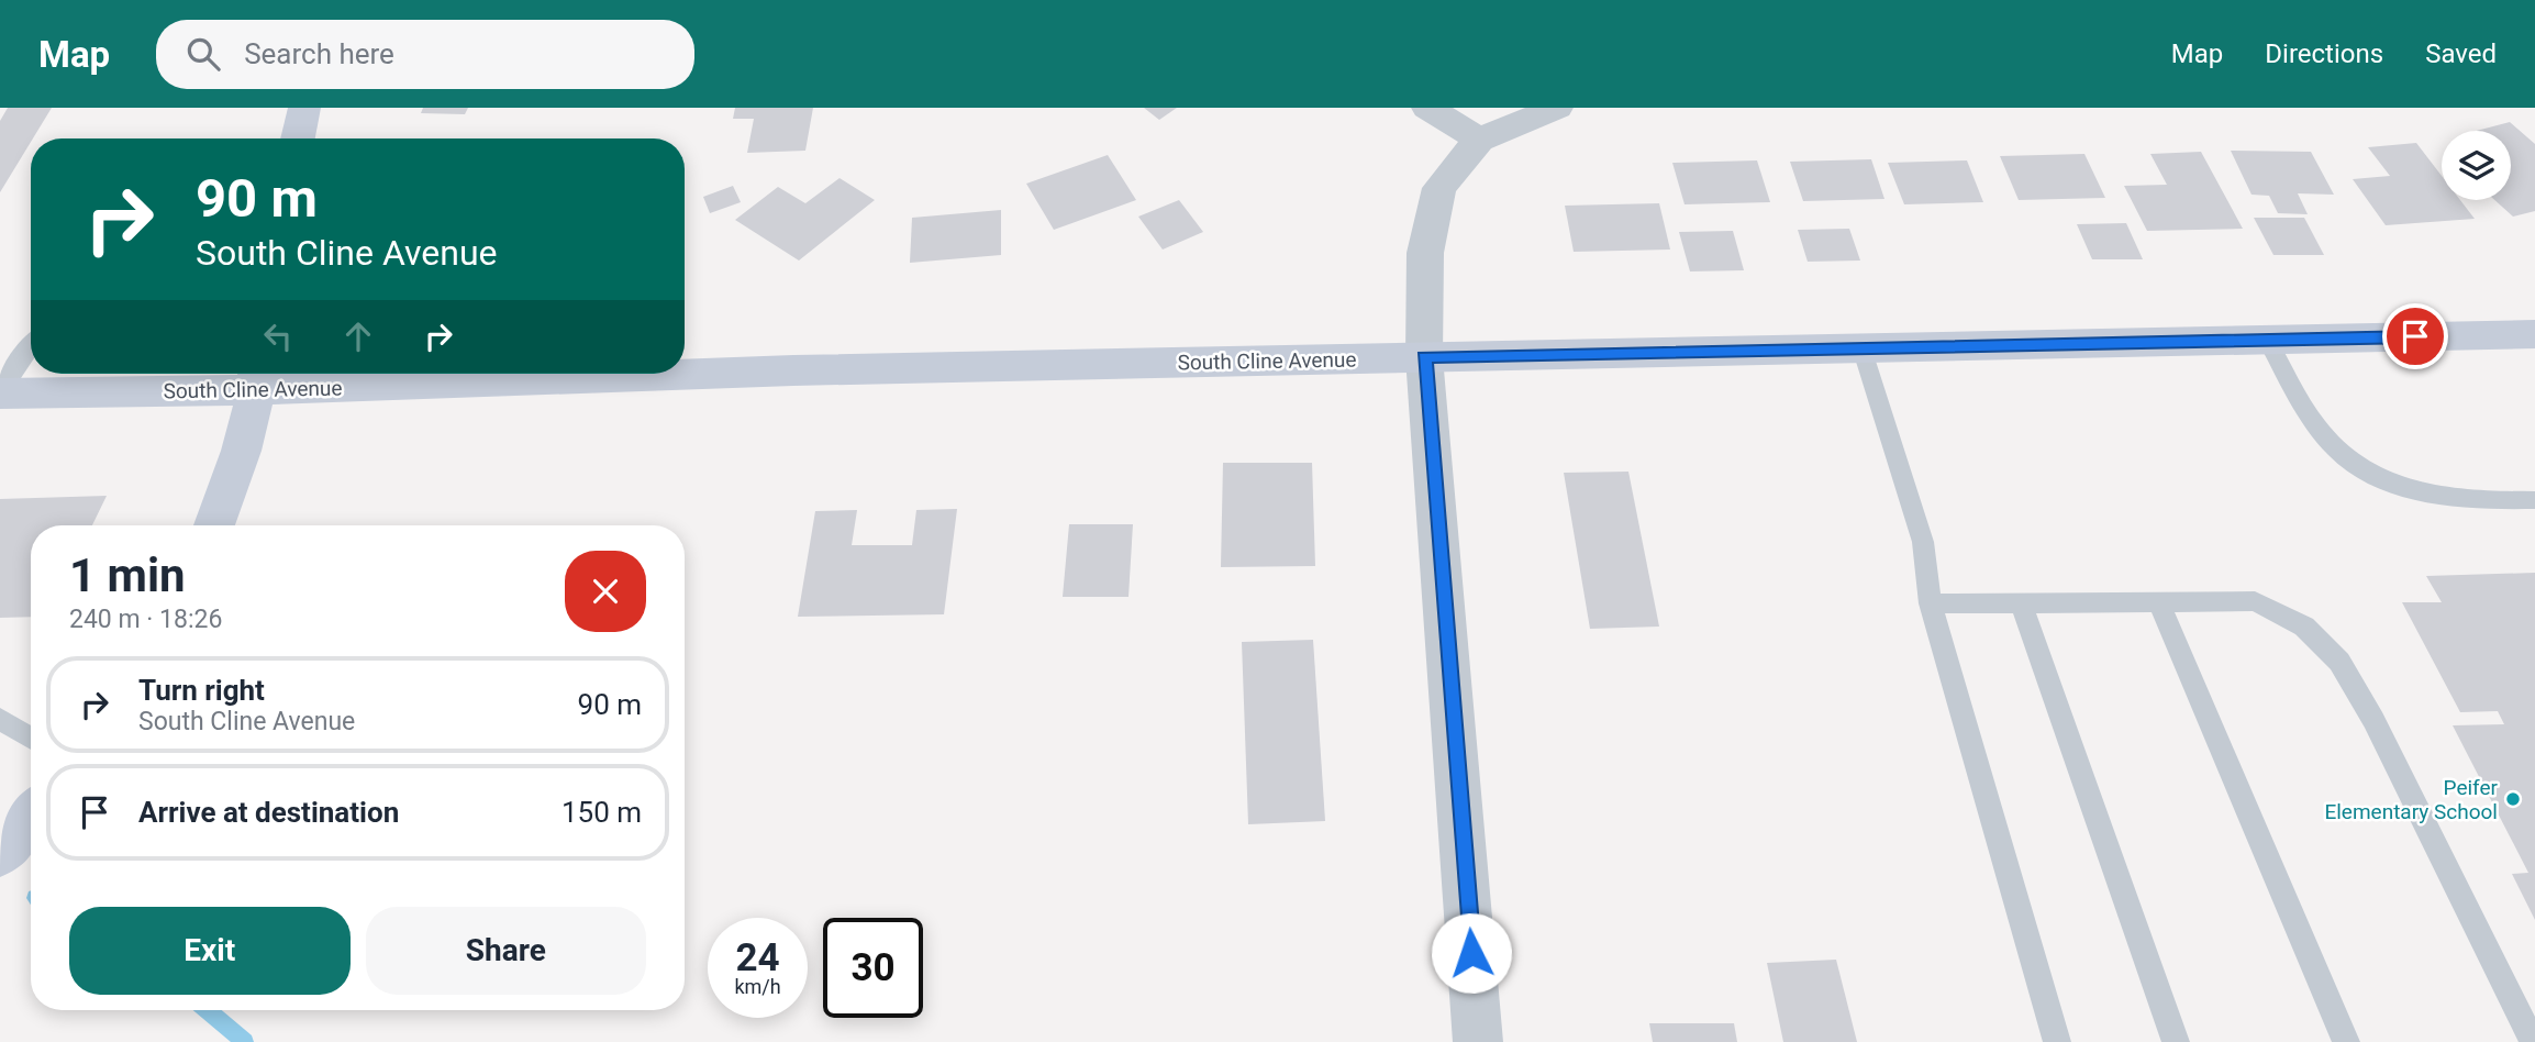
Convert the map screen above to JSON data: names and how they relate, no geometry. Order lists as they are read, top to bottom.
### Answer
{
  "streets": {
    "street": ["South Cline Avenue"]
  },
  "places": ["Peifer Elementary School"],
  "page": {
    "header": "Map",
    "search": "Search here",
    "nav": ["Map", "Directions", "Saved"],
    "turn": ["90 m", "South Cline Avenue"],
    "heading": ["1 min", "240 m · 18:26"],
    "list": [
      {
        "name": "Turn right",
        "note": "South Cline Avenue",
        "value": "90 m"
      },
      {
        "name": "Arrive at destination",
        "value": "150 m"
      }
    ],
    "buttons": ["Exit", "Share"],
    "speed": "24 km/h",
    "limit": "30"
  }
}
